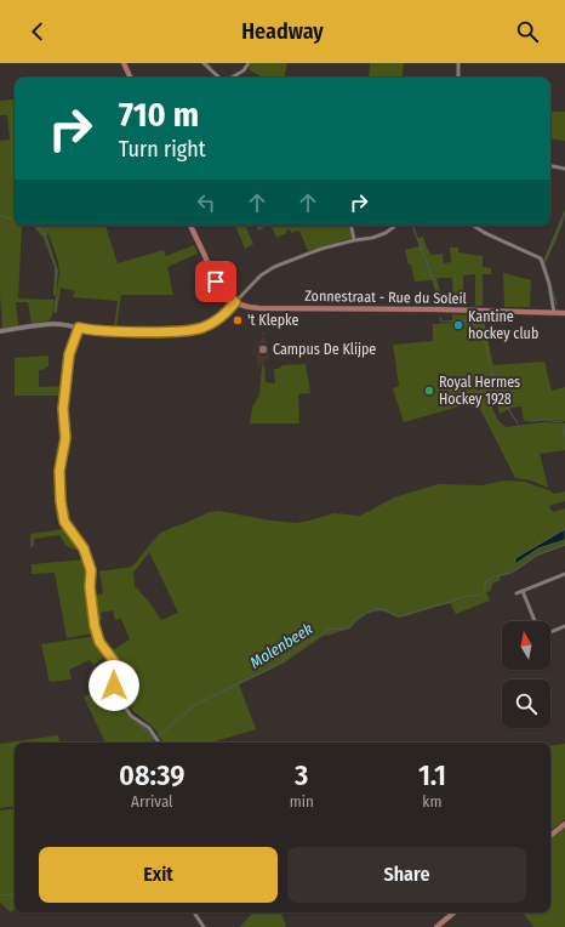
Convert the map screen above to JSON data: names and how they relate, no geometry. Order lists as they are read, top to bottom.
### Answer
{
  "streets": {
    "main road": ["Zonnestraat - Rue du Soleil"]
  },
  "water": ["Molenbeek"],
  "places": [
    "'t Klepke",
    "Kantine hockey club",
    "Campus De Klijpe",
    "Royal Hermes Hockey 1928"
  ],
  "north": "top",
  "page": {
    "header": "Headway",
    "turn": ["710 m", "Turn right"],
    "eta": [
      "08:39",
      "Arrival",
      "3",
      "min",
      "1.1",
      "km"
    ],
    "buttons": ["Exit", "Share"]
  }
}
